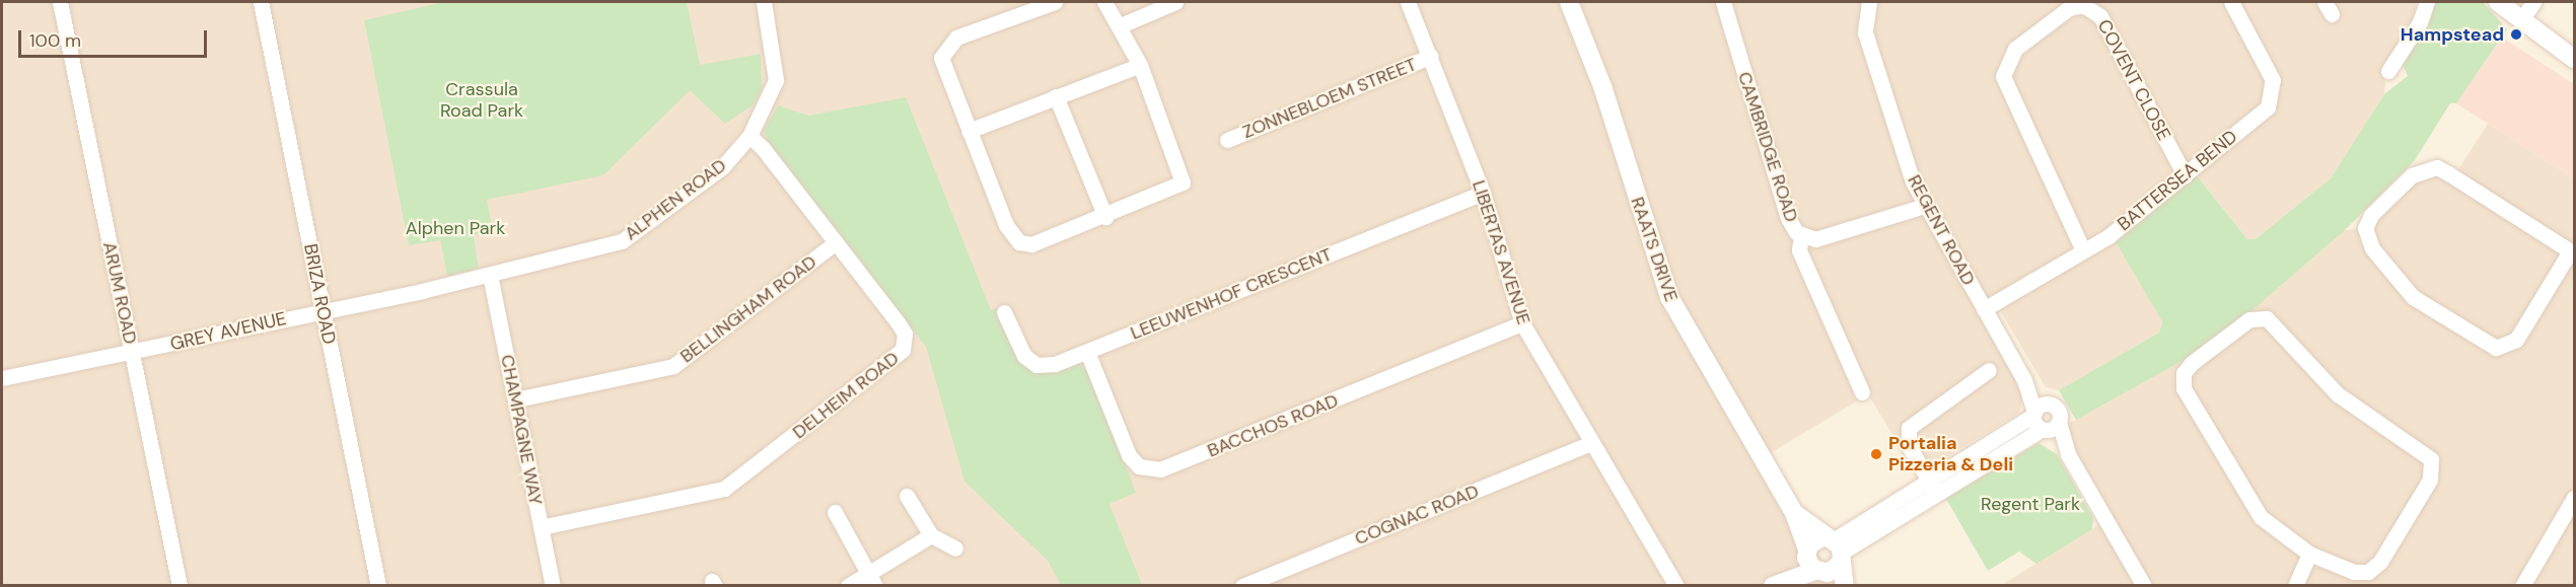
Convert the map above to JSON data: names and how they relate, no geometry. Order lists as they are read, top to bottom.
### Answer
{
  "streets": {
    "street": [
      "COVENT CLOSE",
      "ZONNEBLOEM STREET",
      "CAMBRIDGE ROAD",
      "BATTERSEA BEND",
      "ALPHEN ROAD",
      "REGENT ROAD",
      "RAATS DRIVE",
      "LIBERTAS AVENUE",
      "ARUM ROAD",
      "BRIZA ROAD",
      "LEEUWENHOF CRESCENT",
      "BELLINGHAM ROAD",
      "GREY AVENUE",
      "DELHEIM ROAD",
      "BACCHOS ROAD",
      "CHAMPAGNE WAY",
      "COGNAC ROAD"
    ]
  },
  "crossings": [
    ["COVENT CLOSE", "BATTERSEA BEND"],
    ["ZONNEBLOEM STREET", "LIBERTAS AVENUE"],
    ["CAMBRIDGE ROAD", "REGENT ROAD"],
    ["BATTERSEA BEND", "REGENT ROAD"],
    ["ALPHEN ROAD", "GREY AVENUE"],
    ["ALPHEN ROAD", "DELHEIM ROAD"],
    ["ALPHEN ROAD", "CHAMPAGNE WAY"],
    ["LIBERTAS AVENUE", "LEEUWENHOF CRESCENT"],
    ["LIBERTAS AVENUE", "BACCHOS ROAD"],
    ["LIBERTAS AVENUE", "COGNAC ROAD"],
    ["ARUM ROAD", "GREY AVENUE"],
    ["BRIZA ROAD", "GREY AVENUE"],
    ["LEEUWENHOF CRESCENT", "BACCHOS ROAD"],
    ["BELLINGHAM ROAD", "DELHEIM ROAD"],
    ["BELLINGHAM ROAD", "CHAMPAGNE WAY"],
    ["GREY AVENUE", "CHAMPAGNE WAY"],
    ["DELHEIM ROAD", "CHAMPAGNE WAY"]
  ],
  "parks": ["Crassula Road Park", "Alphen Park", "Regent Park"],
  "places": ["Hampstead", "Portalia Pizzeria & Deli"],
  "scale_bar": "100 m"
}
